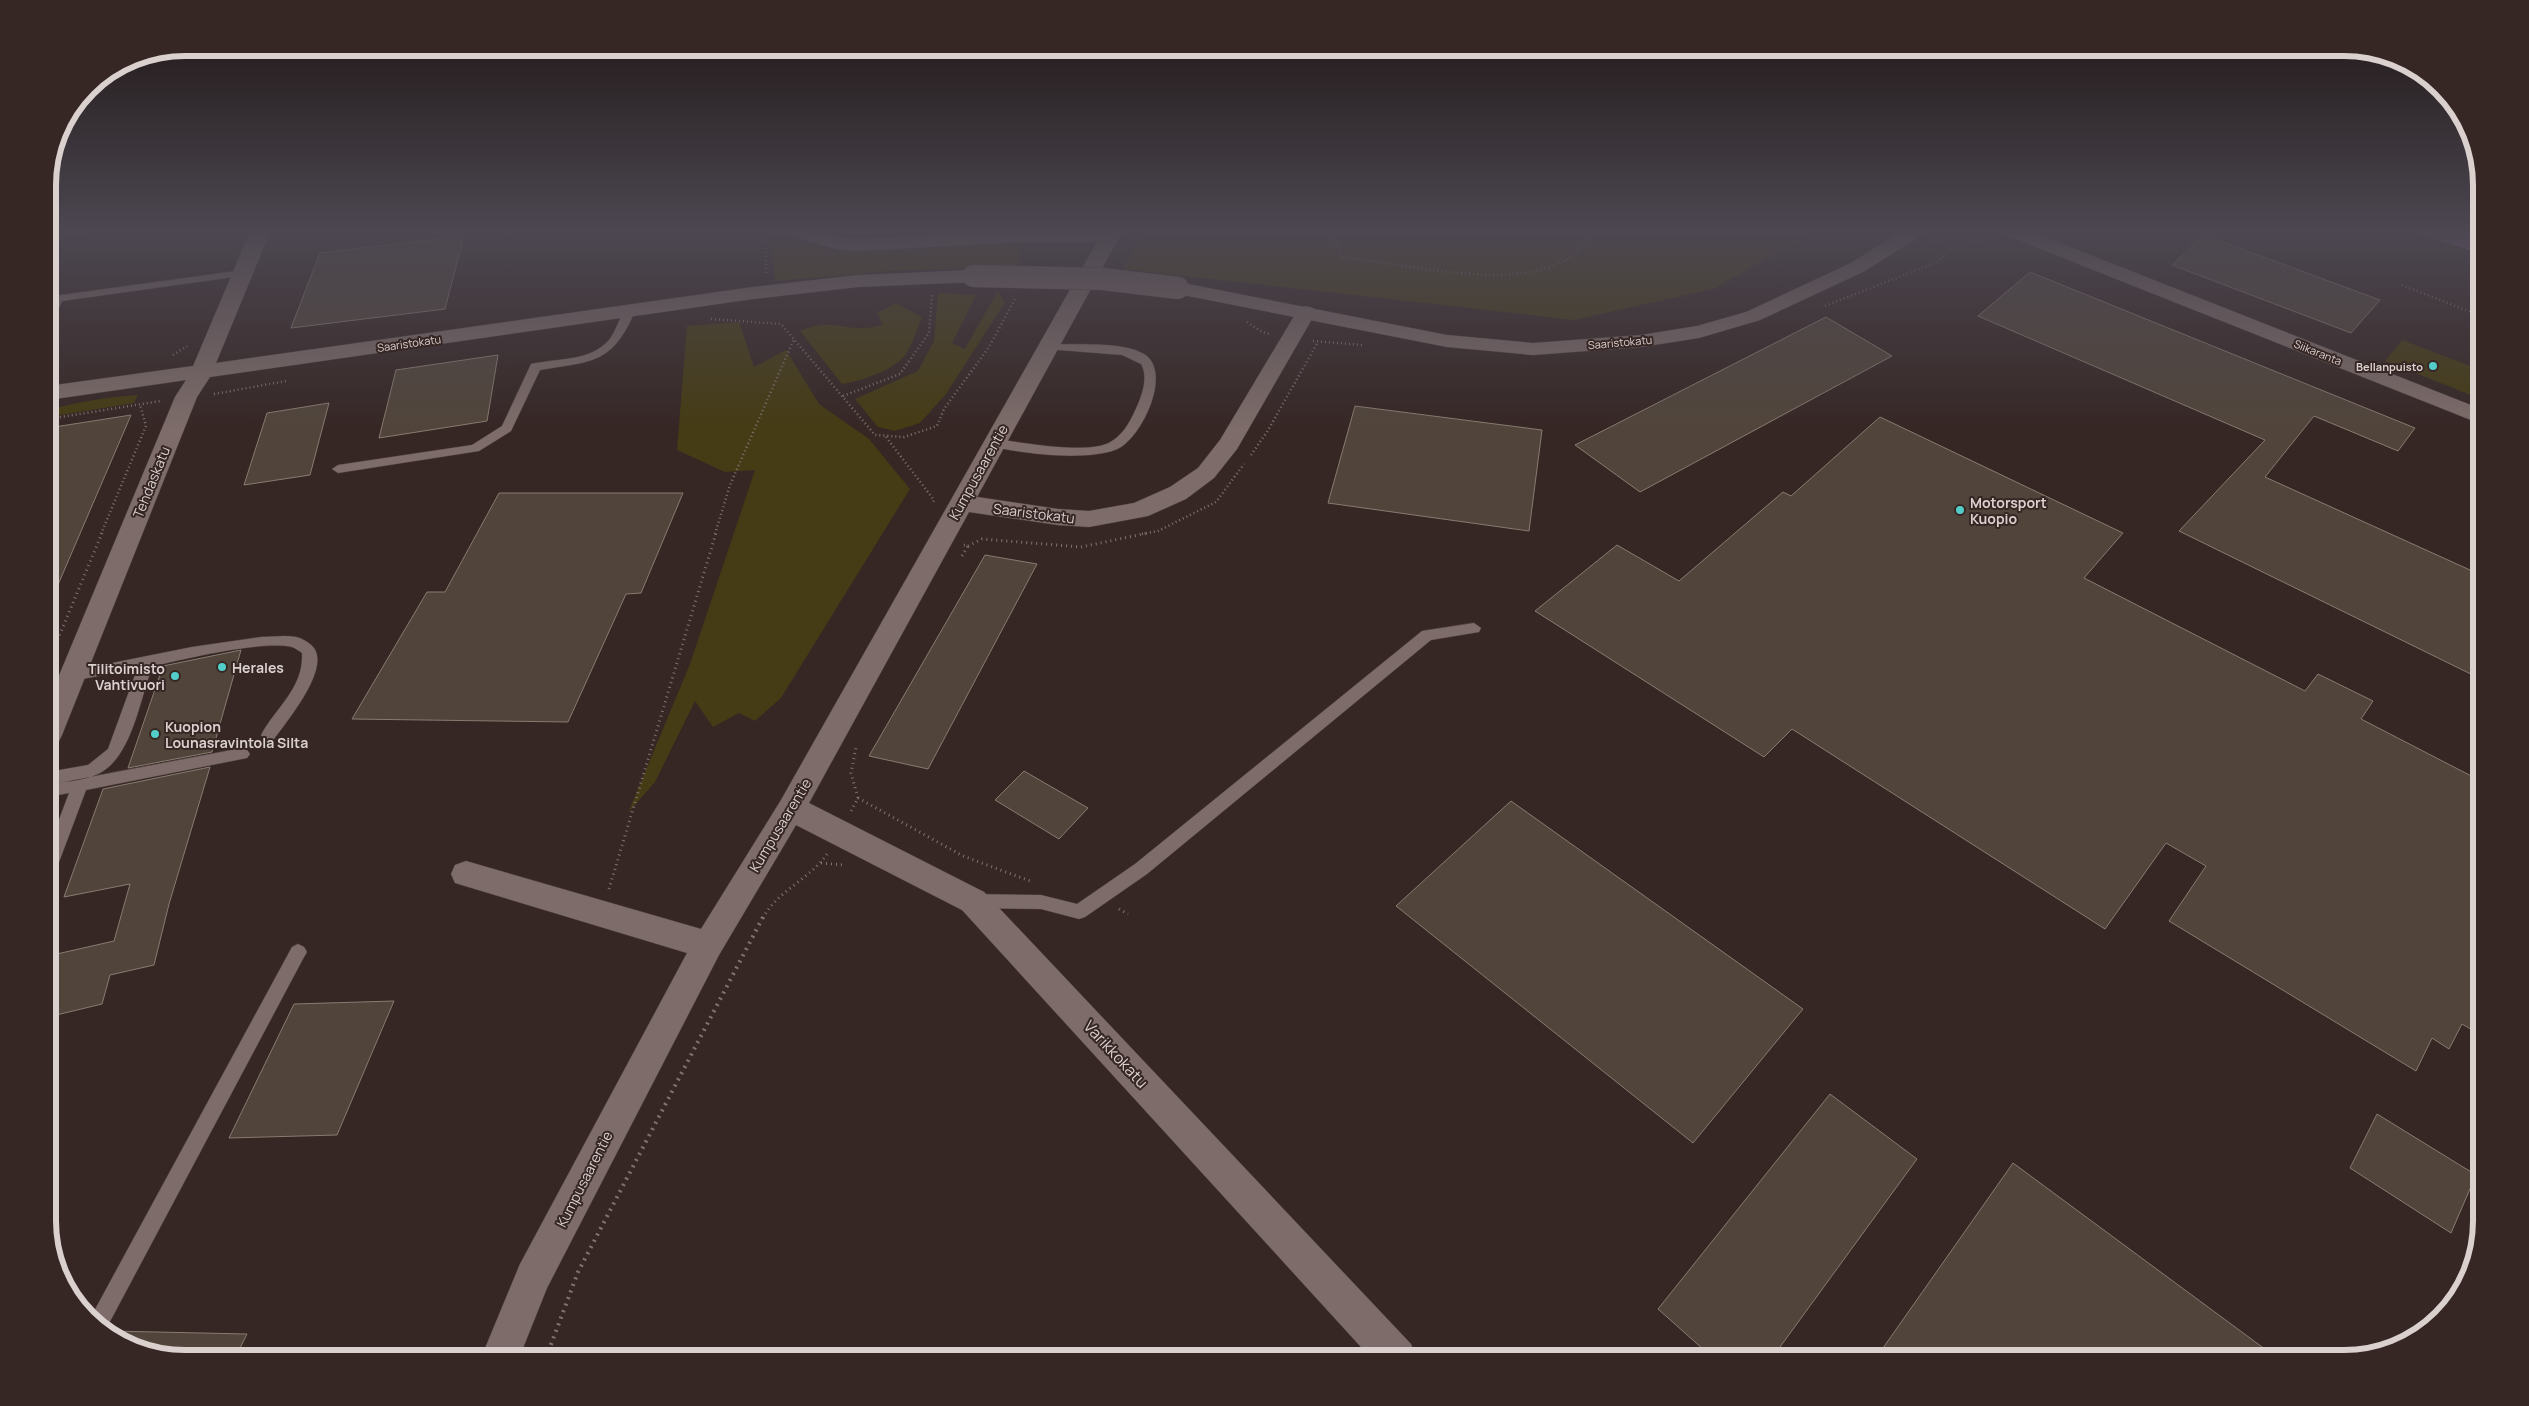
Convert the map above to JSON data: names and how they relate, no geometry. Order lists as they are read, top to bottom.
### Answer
{
  "streets": {
    "street": [
      "Saaristokatu",
      "Siikaranta",
      "Kumpusaarentie",
      "Tehdaskatu",
      "Varikkokatu"
    ]
  },
  "crossings": [
    ["Saaristokatu", "Kumpusaarentie"],
    ["Saaristokatu", "Tehdaskatu"],
    ["Kumpusaarentie", "Varikkokatu"]
  ],
  "places": [
    "Bellanpuisto",
    "Motorsport Kuopio",
    "Herales",
    "Tilitoimisto Vahtivuori",
    "Kuopion Lounasravintola Silta"
  ]
}
